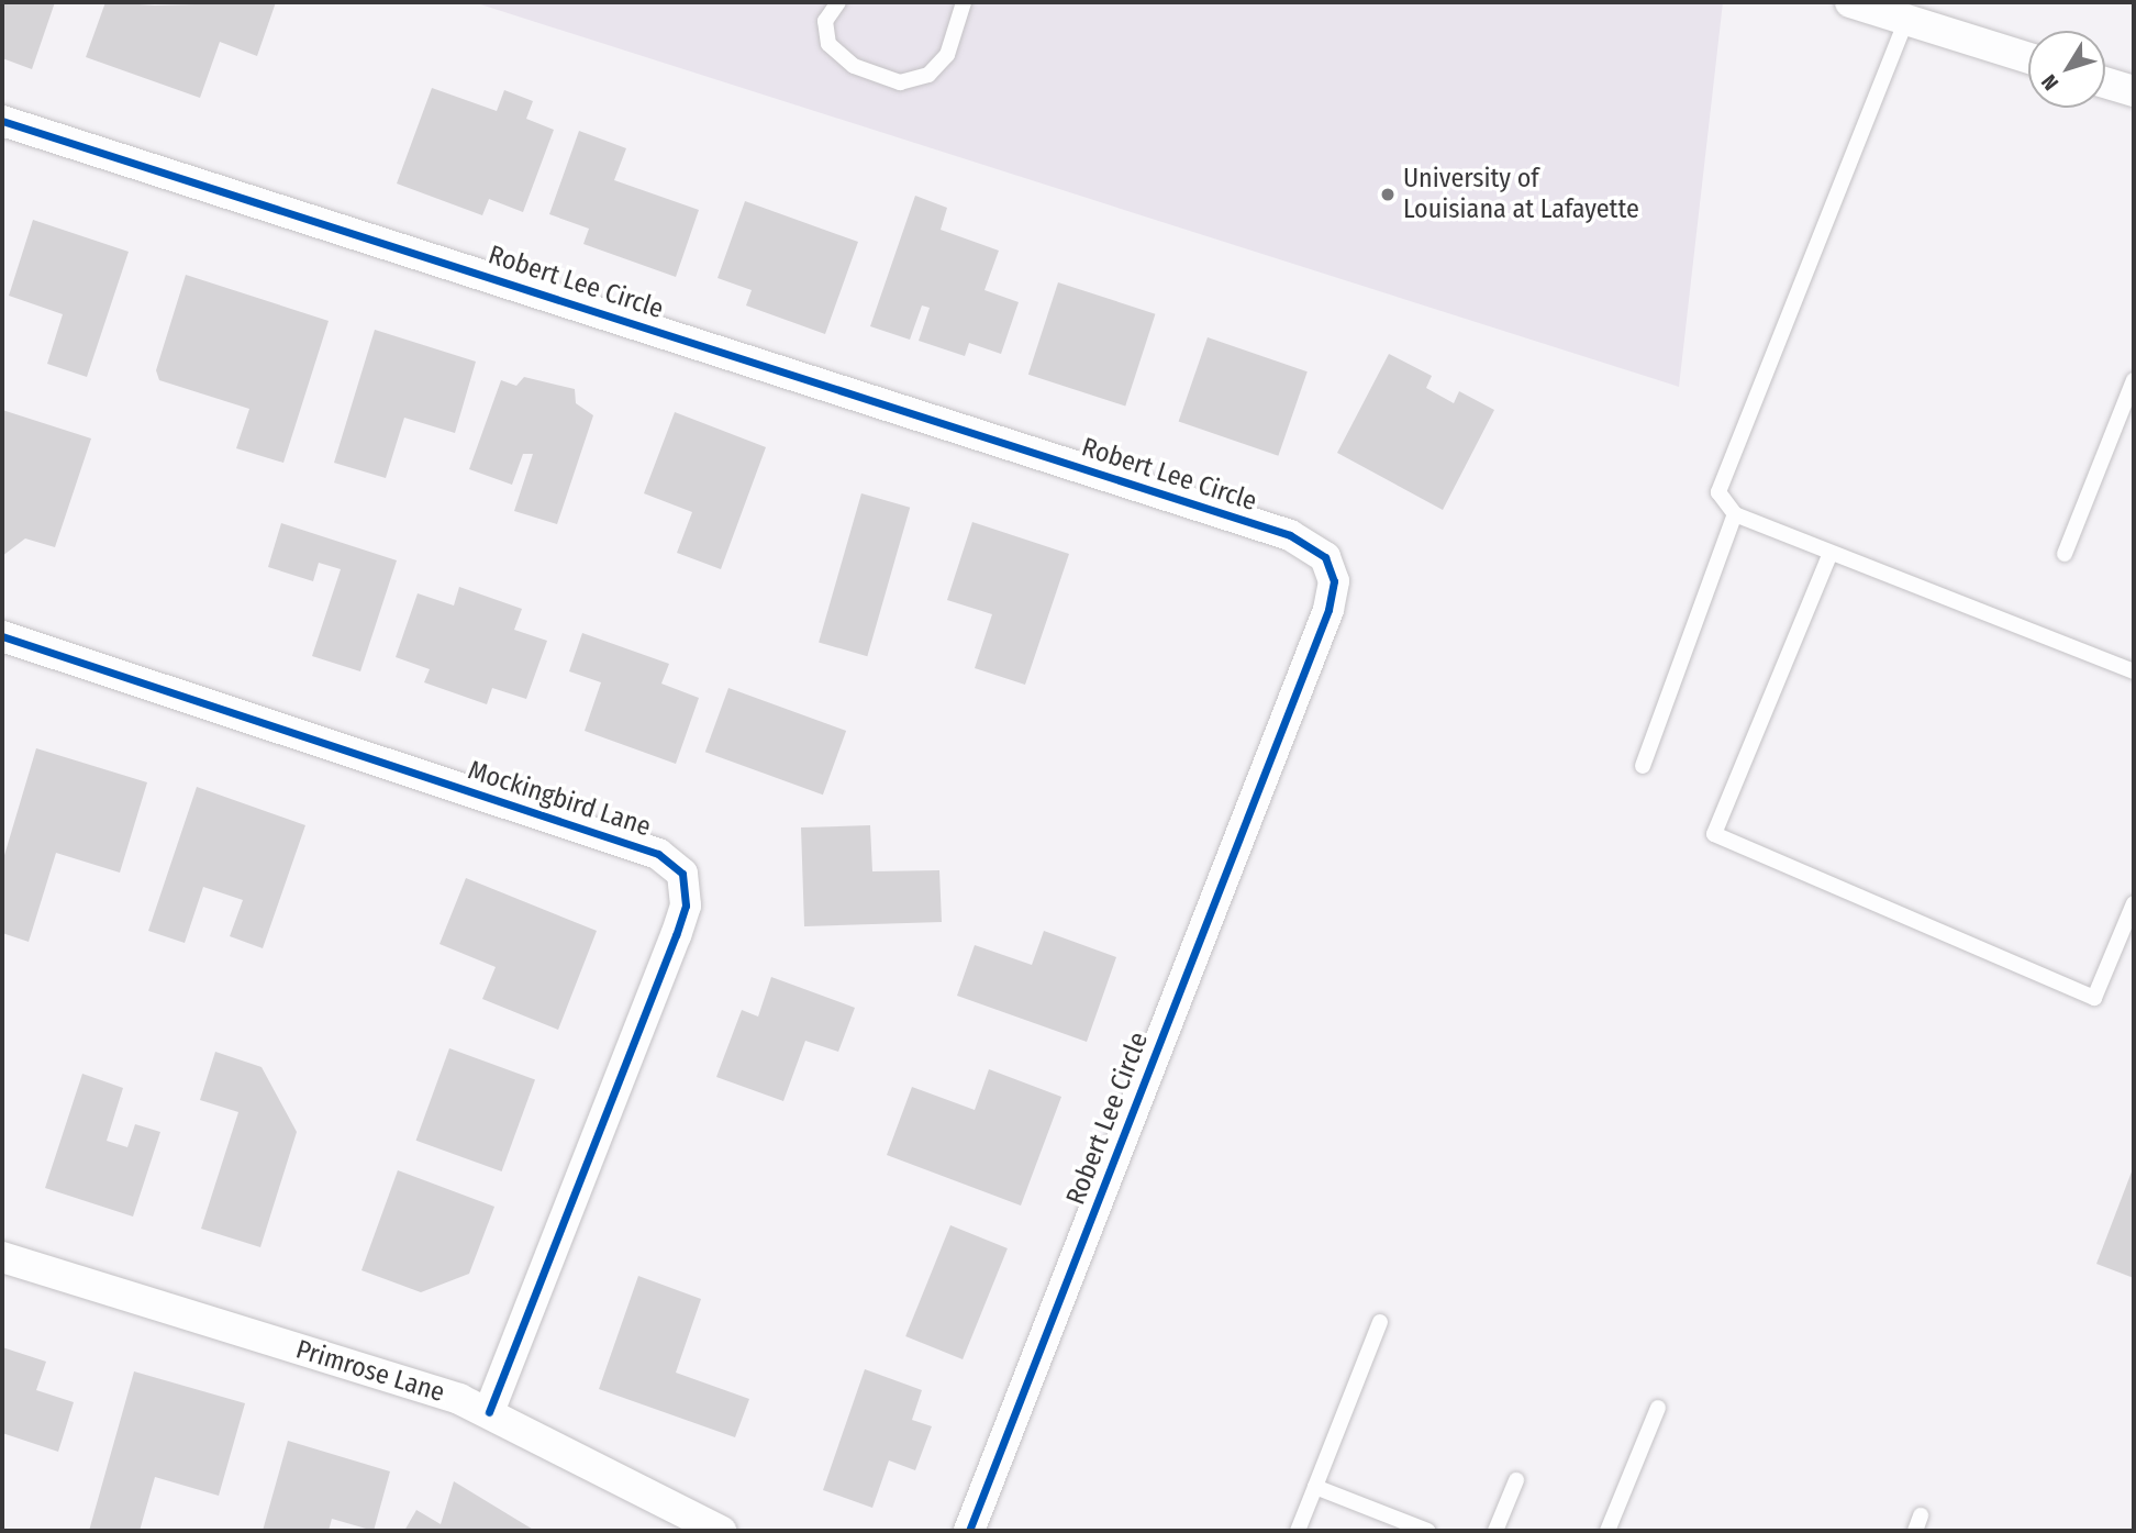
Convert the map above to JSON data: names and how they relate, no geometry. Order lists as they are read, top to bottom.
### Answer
{
  "streets": {
    "street": ["Robert Lee Circle", "Mockingbird Lane", "Primrose Lane"]
  },
  "crossings": [
    ["Mockingbird Lane", "Primrose Lane"]
  ],
  "places": ["University of Louisiana at Lafayette"],
  "north": "bottom left"
}
